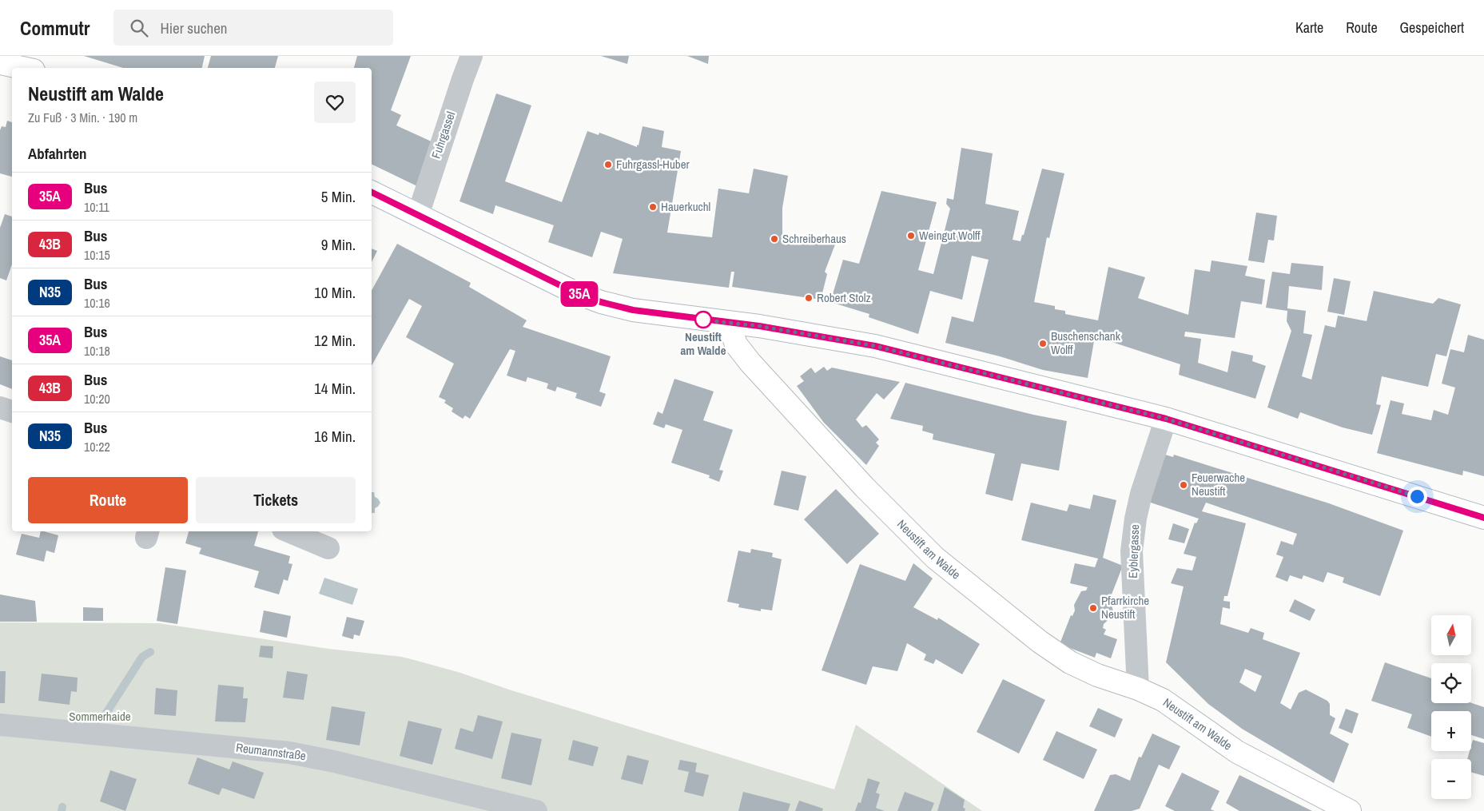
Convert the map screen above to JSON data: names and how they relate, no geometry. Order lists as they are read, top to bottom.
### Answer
{
  "streets": {
    "main road": ["Neustift am Walde"],
    "street": ["Fuhrgassel", "Eyblergasse", "Reumannstraße"]
  },
  "crossings": [
    ["Neustift am Walde", "Eyblergasse"]
  ],
  "parks": ["Sommerhaide"],
  "places": [
    "Fuhrgassl-Huber",
    "Hauerkuchl",
    "Weingut Wolff",
    "Schreiberhaus",
    "Robert Stolz",
    "Neustift am Walde",
    "Buschenschank Wolff",
    "Feuerwache Neustift",
    "Pfarrkirche Neustift"
  ],
  "lines": ["bus line 35A"],
  "north": "top",
  "page": {
    "header": "Commutr",
    "search": "Hier suchen",
    "nav": ["Karte", "Route", "Gespeichert"],
    "on_map": "35A",
    "heading": [
      ["Neustift am Walde", "Zu Fuß · 3 Min. · 190 m"],
      "Abfahrten"
    ],
    "list": [
      {
        "mark": "35A",
        "name": "Bus",
        "note": "10:11",
        "value": "5 Min."
      },
      {
        "mark": "43B",
        "name": "Bus",
        "note": "10:15",
        "value": "9 Min."
      },
      {
        "mark": "N35",
        "name": "Bus",
        "note": "10:16",
        "value": "10 Min."
      },
      {
        "mark": "35A",
        "name": "Bus",
        "note": "10:18",
        "value": "12 Min."
      },
      {
        "mark": "43B",
        "name": "Bus",
        "note": "10:20",
        "value": "14 Min."
      },
      {
        "mark": "N35",
        "name": "Bus",
        "note": "10:22",
        "value": "16 Min."
      }
    ],
    "buttons": ["Route", "Tickets"],
    "map_buttons": ["+", "−"]
  }
}
